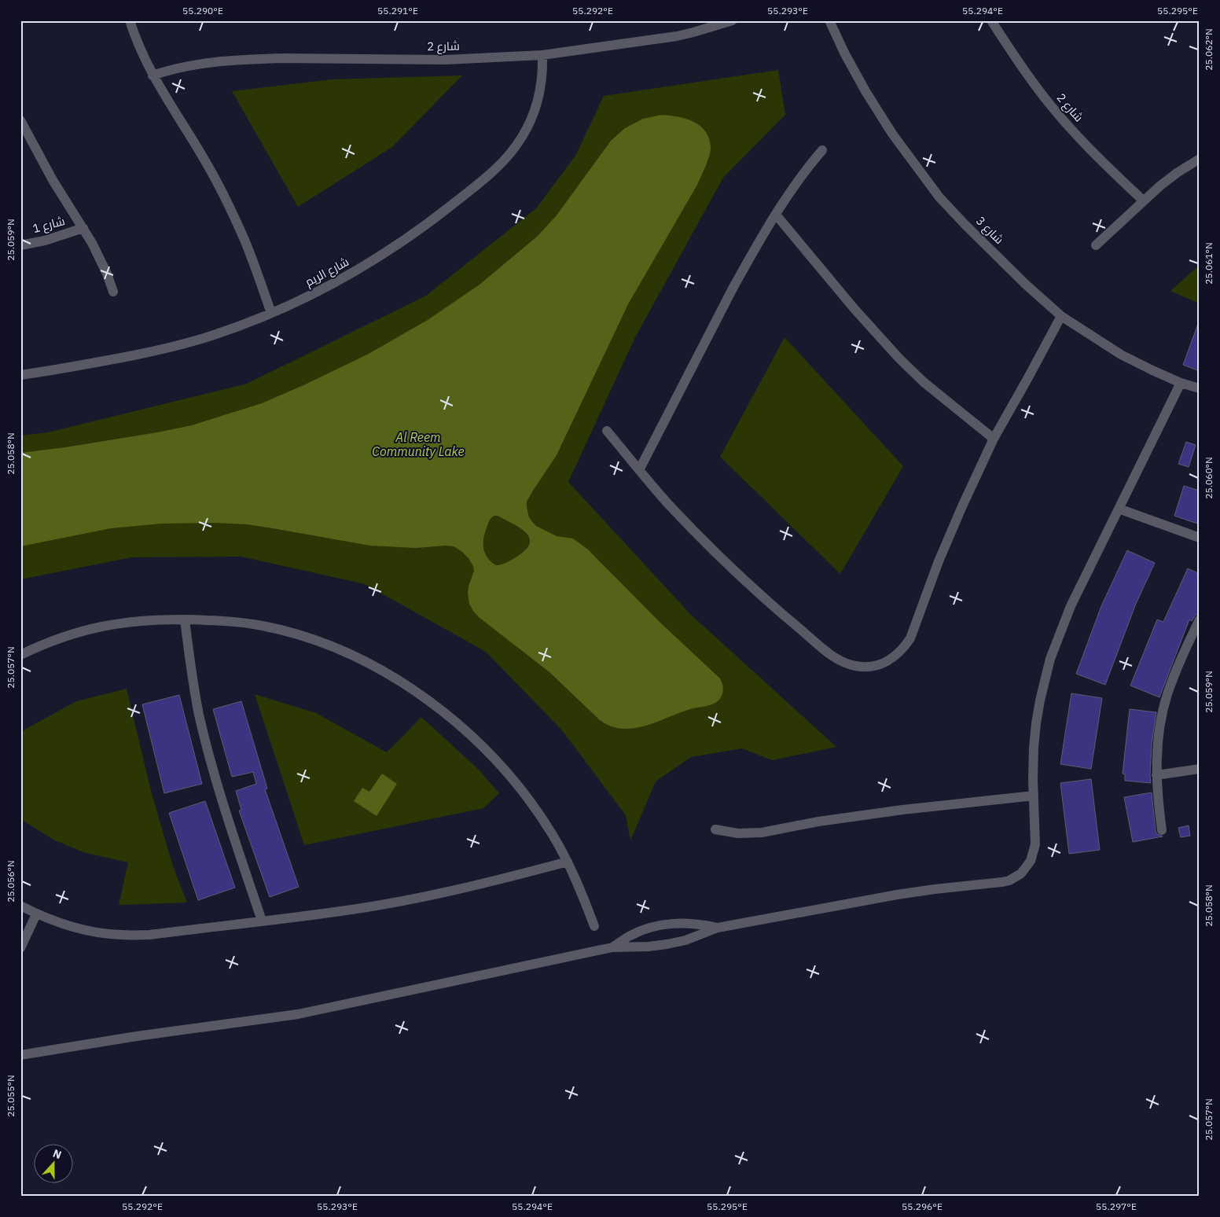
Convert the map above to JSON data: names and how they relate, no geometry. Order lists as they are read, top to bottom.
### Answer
{
  "streets": {
    "street": [
      "شارع 2",
      "شارع 1",
      "شارع 3",
      "شارع الريم"
    ]
  },
  "crossings": [
    ["شارع 2", "شارع الريم"]
  ],
  "water": ["Al Reem Community Lake"],
  "north": "top",
  "coordinates": [
    "55.290°E",
    "55.291°E",
    "55.292°E",
    "55.293°E",
    "55.294°E",
    "55.295°E",
    "25.062°N",
    "25.059°N",
    "25.061°N",
    "25.058°N",
    "25.060°N",
    "25.057°N",
    "25.056°N",
    "25.055°N",
    "55.296°E",
    "55.297°E"
  ]
}
